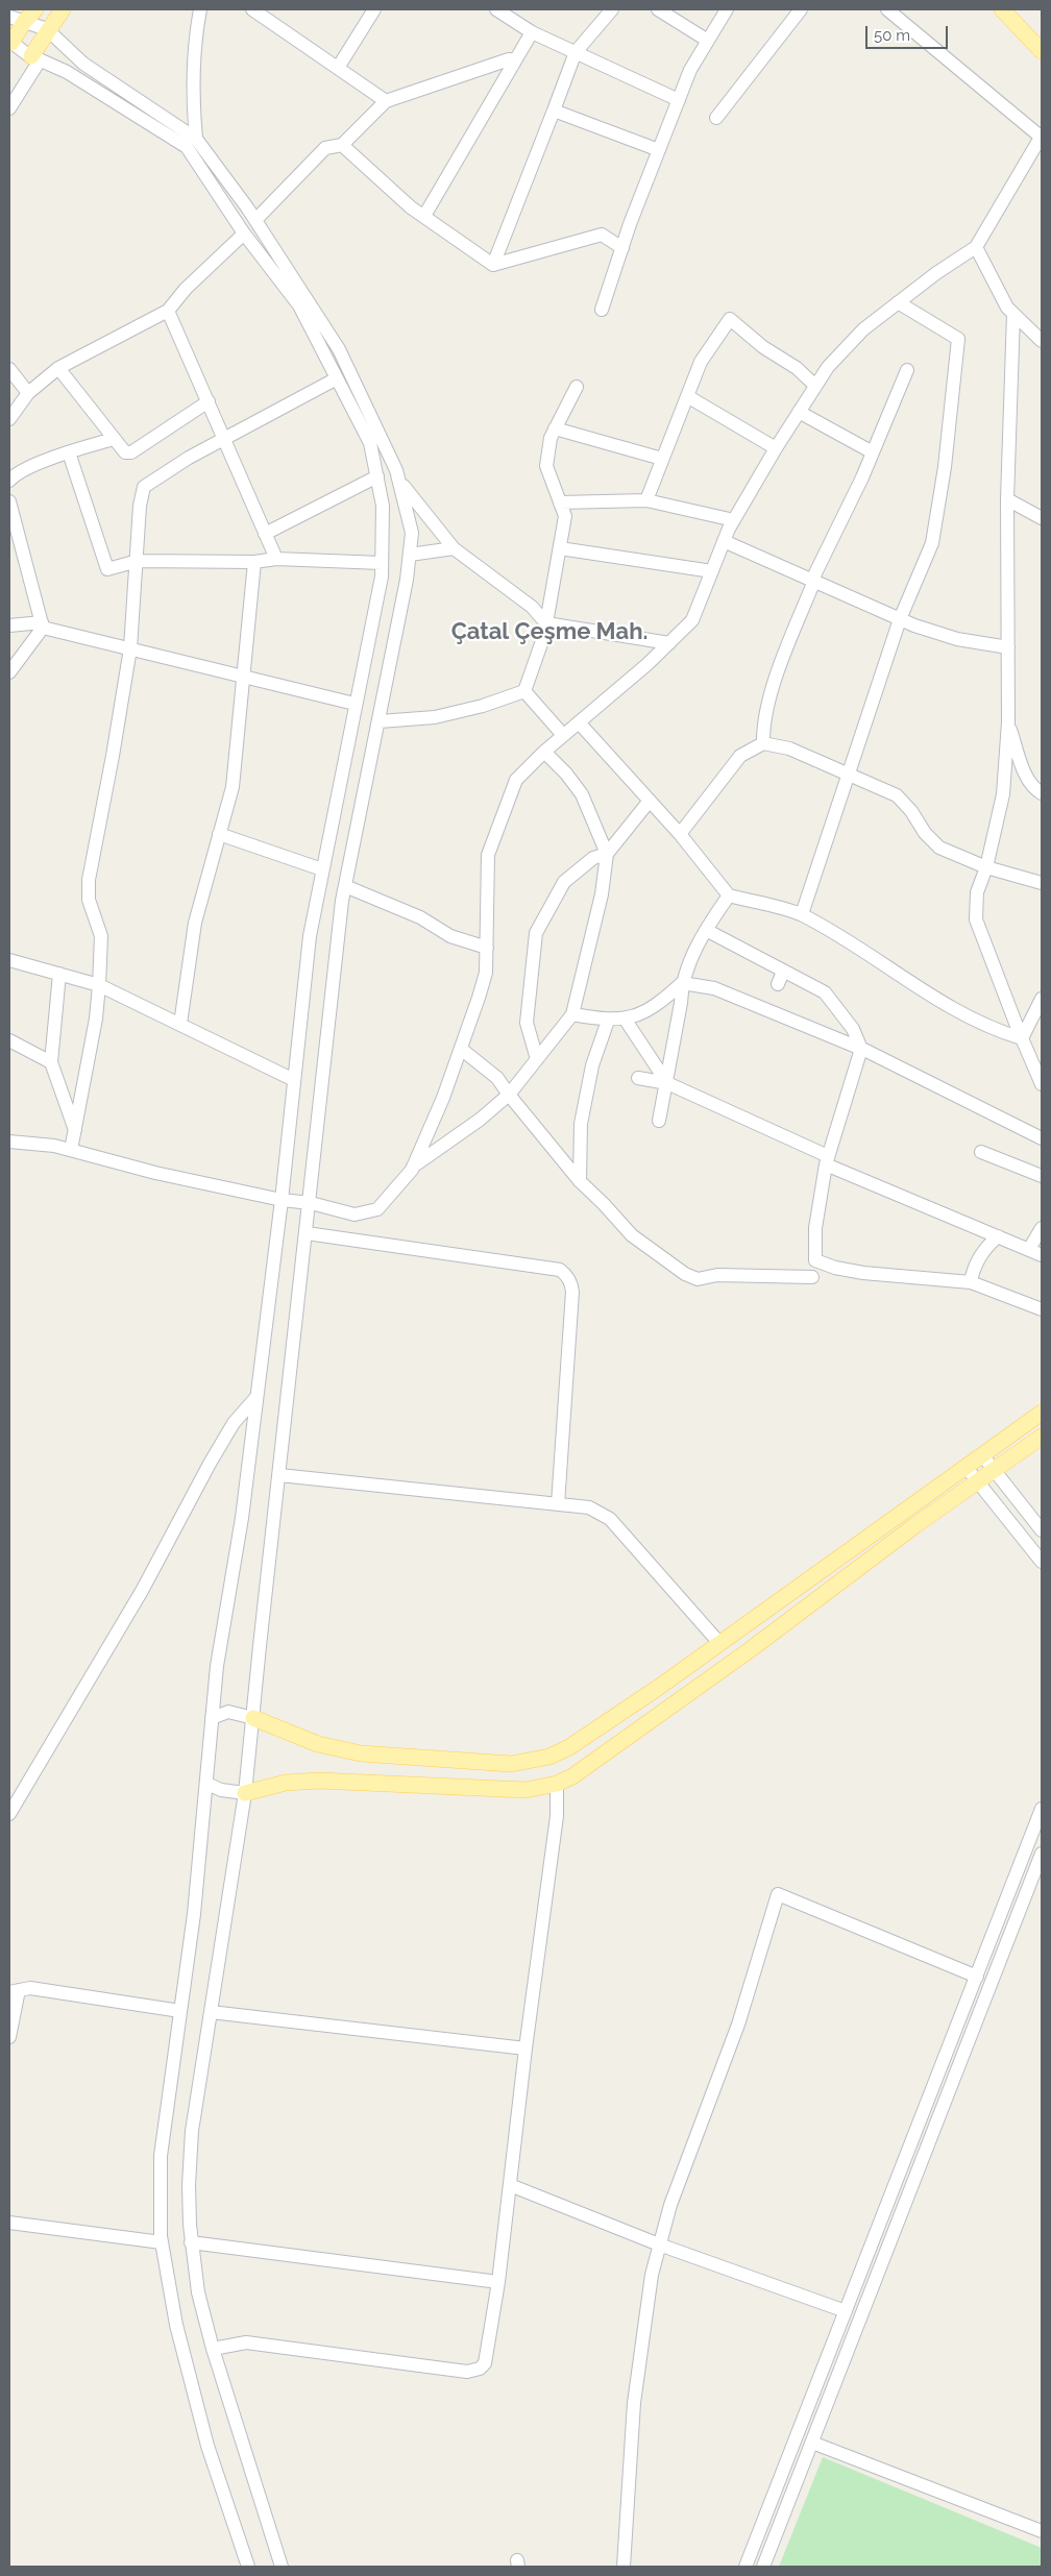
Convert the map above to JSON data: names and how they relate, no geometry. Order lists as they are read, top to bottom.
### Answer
{
  "districts": ["Çatal Çeşme Mah."],
  "scale_bar": "50 m"
}
